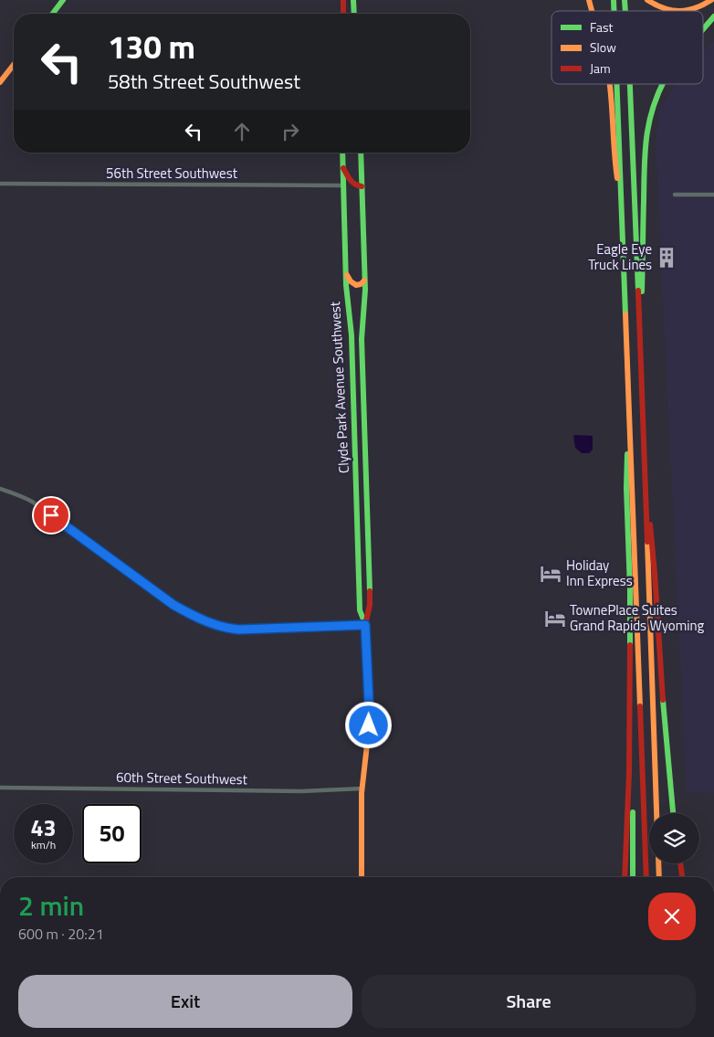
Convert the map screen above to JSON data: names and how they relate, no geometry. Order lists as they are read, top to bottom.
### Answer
{
  "streets": {
    "main road": ["Clyde Park Avenue Southwest"],
    "street": ["56th Street Southwest", "60th Street Southwest"]
  },
  "crossings": [
    ["56th Street Southwest", "Clyde Park Avenue Southwest"],
    ["Clyde Park Avenue Southwest", "60th Street Southwest"]
  ],
  "places": {
    "building": ["Eagle Eye Truck Lines"],
    "hotel": ["Holiday Inn Express", "TownePlace Suites Grand Rapids Wyoming"]
  },
  "legend": ["Fast", "Slow", "Jam"],
  "page": {
    "turn": ["130 m", "58th Street Southwest"],
    "speed": "43 km/h",
    "limit": "50",
    "heading": ["2 min", "600 m · 20:21"],
    "buttons": ["Exit", "Share"]
  }
}
